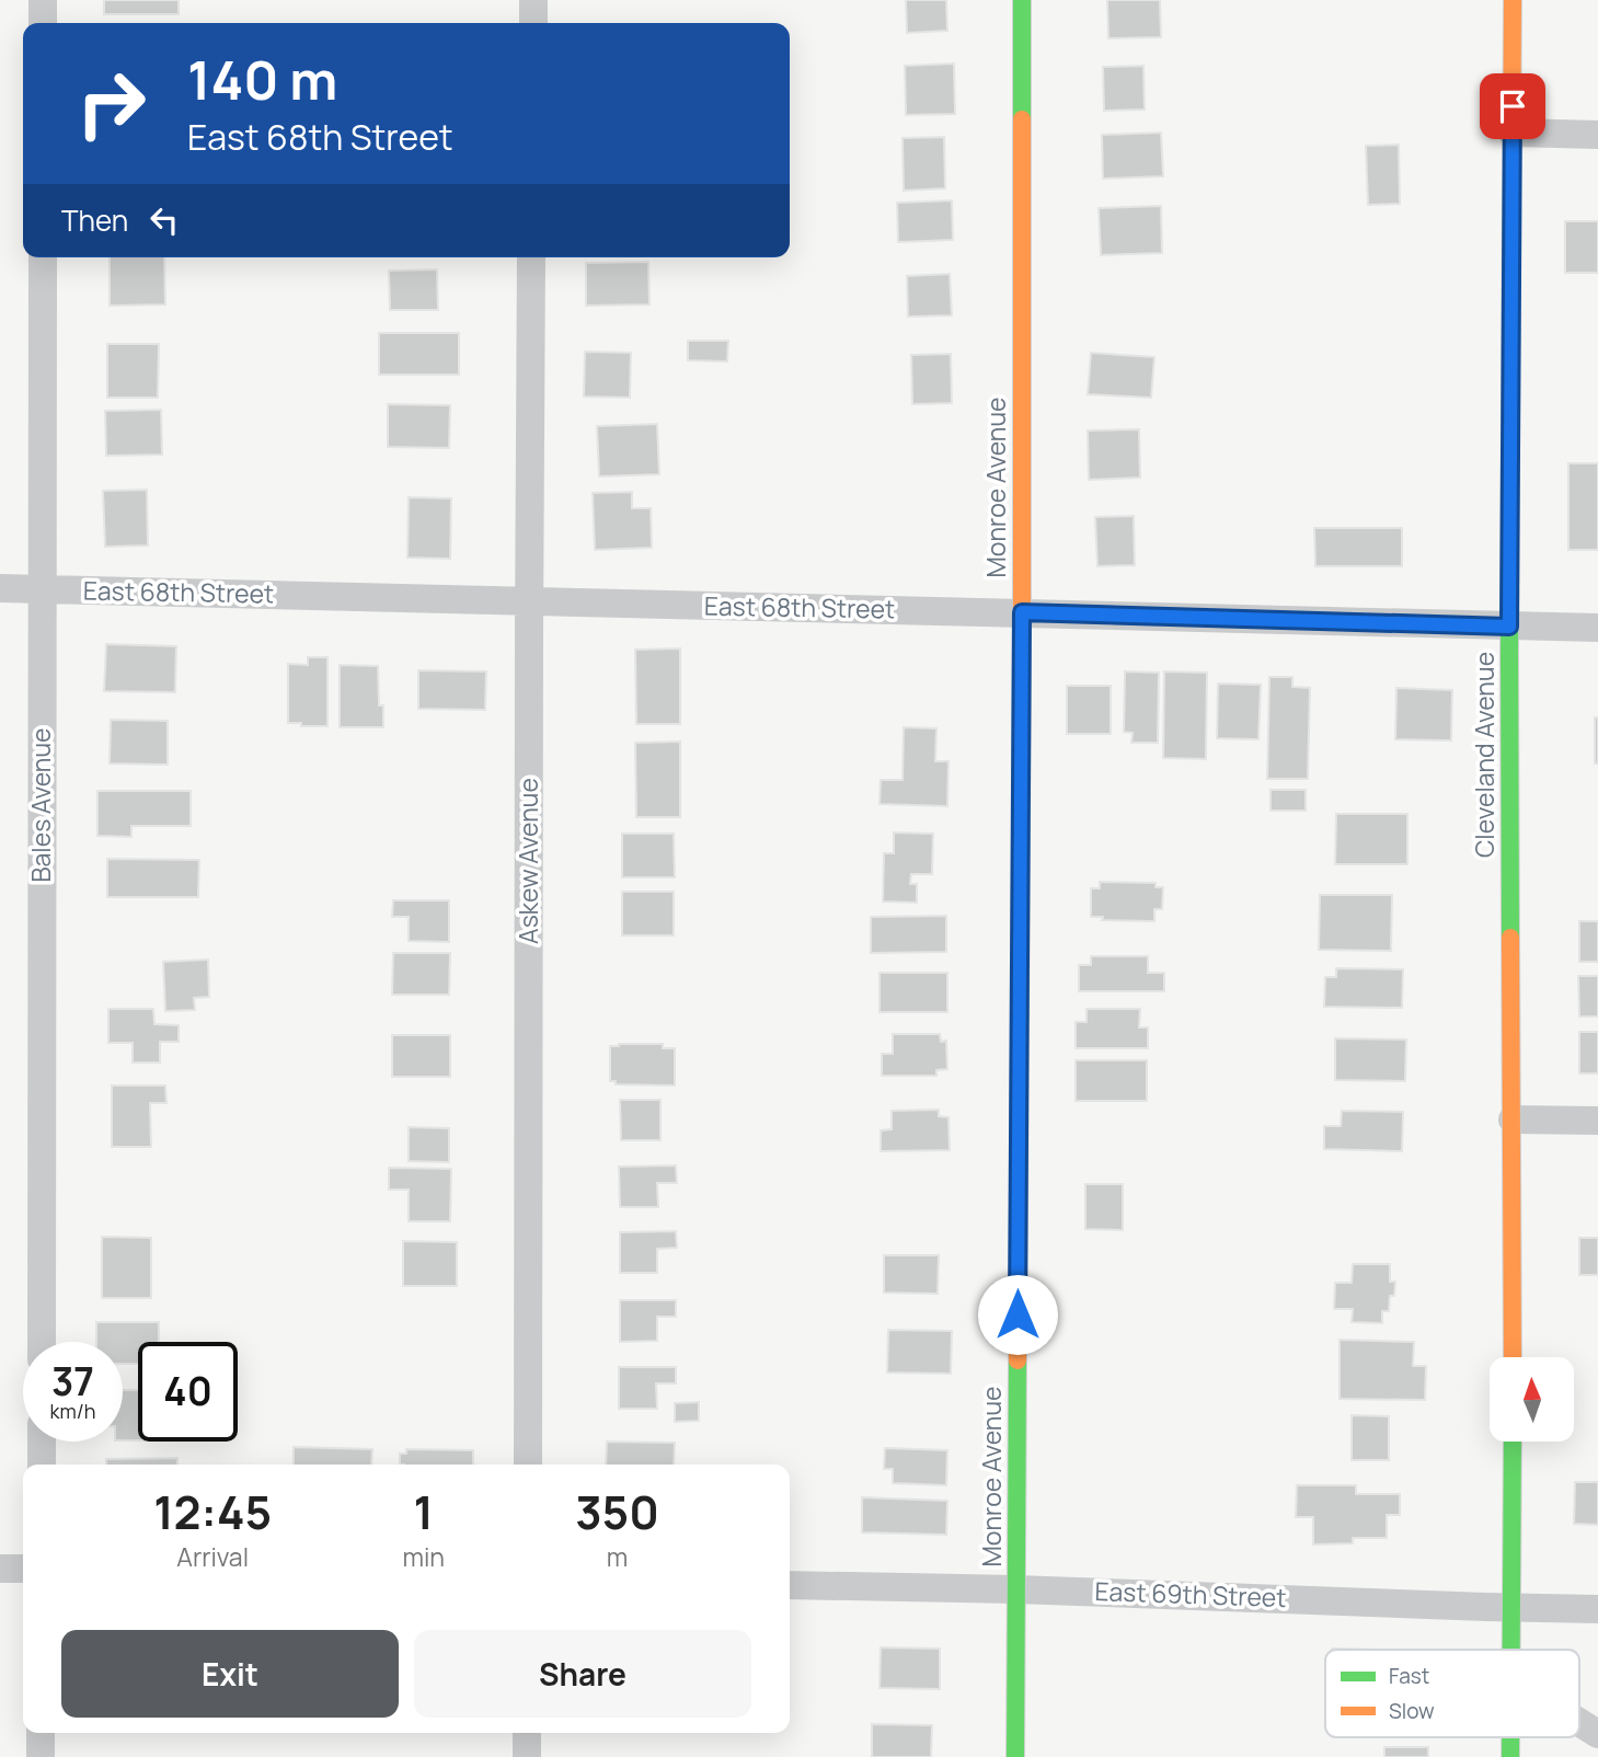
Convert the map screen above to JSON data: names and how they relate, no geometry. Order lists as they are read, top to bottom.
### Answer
{
  "streets": {
    "street": [
      "Monroe Avenue",
      "East 68th Street",
      "Cleveland Avenue",
      "Bales Avenue",
      "Askew Avenue",
      "East 69th Street"
    ]
  },
  "crossings": [
    ["Monroe Avenue", "East 68th Street"],
    ["Monroe Avenue", "East 69th Street"],
    ["East 68th Street", "Cleveland Avenue"],
    ["East 68th Street", "Bales Avenue"],
    ["East 68th Street", "Askew Avenue"]
  ],
  "legend": ["Fast", "Slow"],
  "north": "top",
  "page": {
    "turn": ["140 m", "East 68th Street"],
    "then": "Then",
    "speed": "37 km/h",
    "limit": "40",
    "eta": [
      "12:45",
      "Arrival",
      "1",
      "min",
      "350",
      "m"
    ],
    "buttons": ["Exit", "Share"]
  }
}
